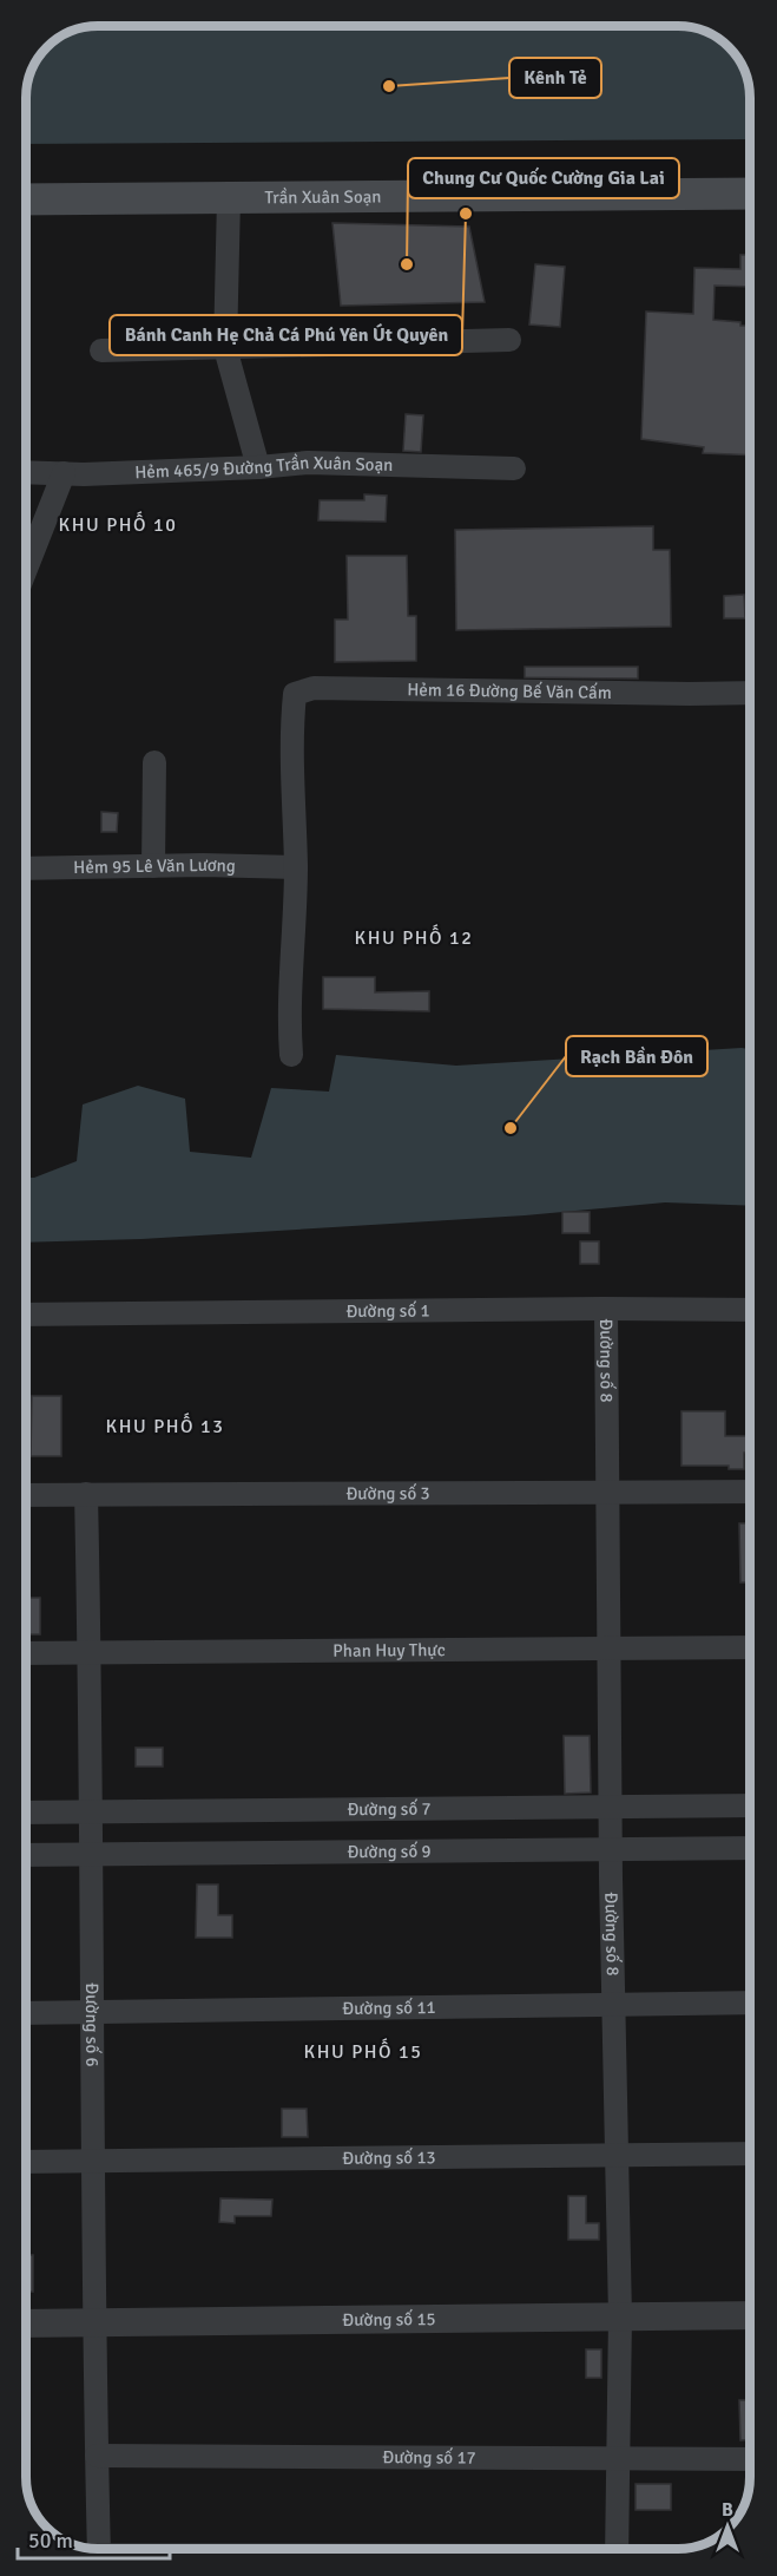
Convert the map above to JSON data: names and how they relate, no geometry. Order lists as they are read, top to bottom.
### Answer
{
  "streets": {
    "main road": ["Trần Xuân Soạn"],
    "street": [
      "Hẻm 465/9 Đường Trần Xuân Soạn",
      "Hẻm 16 Đường Bế Văn Cấm",
      "Hẻm 95 Lê Văn Lương",
      "Đường số 1",
      "Đường số 8",
      "Đường số 3",
      "Phan Huy Thực",
      "Đường số 7",
      "Đường số 9",
      "Đường số 11",
      "Đường số 6",
      "Đường số 13",
      "Đường số 15",
      "Đường số 17"
    ]
  },
  "crossings": [
    ["Hẻm 16 Đường Bế Văn Cấm", "Hẻm 95 Lê Văn Lương"],
    ["Đường số 1", "Đường số 8"],
    ["Đường số 8", "Đường số 3"],
    ["Đường số 8", "Phan Huy Thực"],
    ["Đường số 8", "Đường số 7"],
    ["Đường số 8", "Đường số 9"],
    ["Đường số 8", "Đường số 11"],
    ["Đường số 8", "Đường số 13"],
    ["Đường số 8", "Đường số 15"],
    ["Đường số 8", "Đường số 17"],
    ["Đường số 3", "Đường số 6"],
    ["Phan Huy Thực", "Đường số 6"],
    ["Đường số 7", "Đường số 6"],
    ["Đường số 9", "Đường số 6"],
    ["Đường số 11", "Đường số 6"],
    ["Đường số 6", "Đường số 13"],
    ["Đường số 6", "Đường số 15"],
    ["Đường số 6", "Đường số 17"]
  ],
  "districts": [
    "KHU PHỐ 10",
    "KHU PHỐ 12",
    "KHU PHỐ 13",
    "KHU PHỐ 15"
  ],
  "places": [
    "Kênh Tẻ",
    "Bánh Canh Hẹ Chả Cá Phú Yên Út Quyên",
    "Chung Cư Quốc Cường Gia Lai",
    "Rạch Bần Đôn"
  ],
  "scale_bar": "50 m",
  "north": "top"
}
